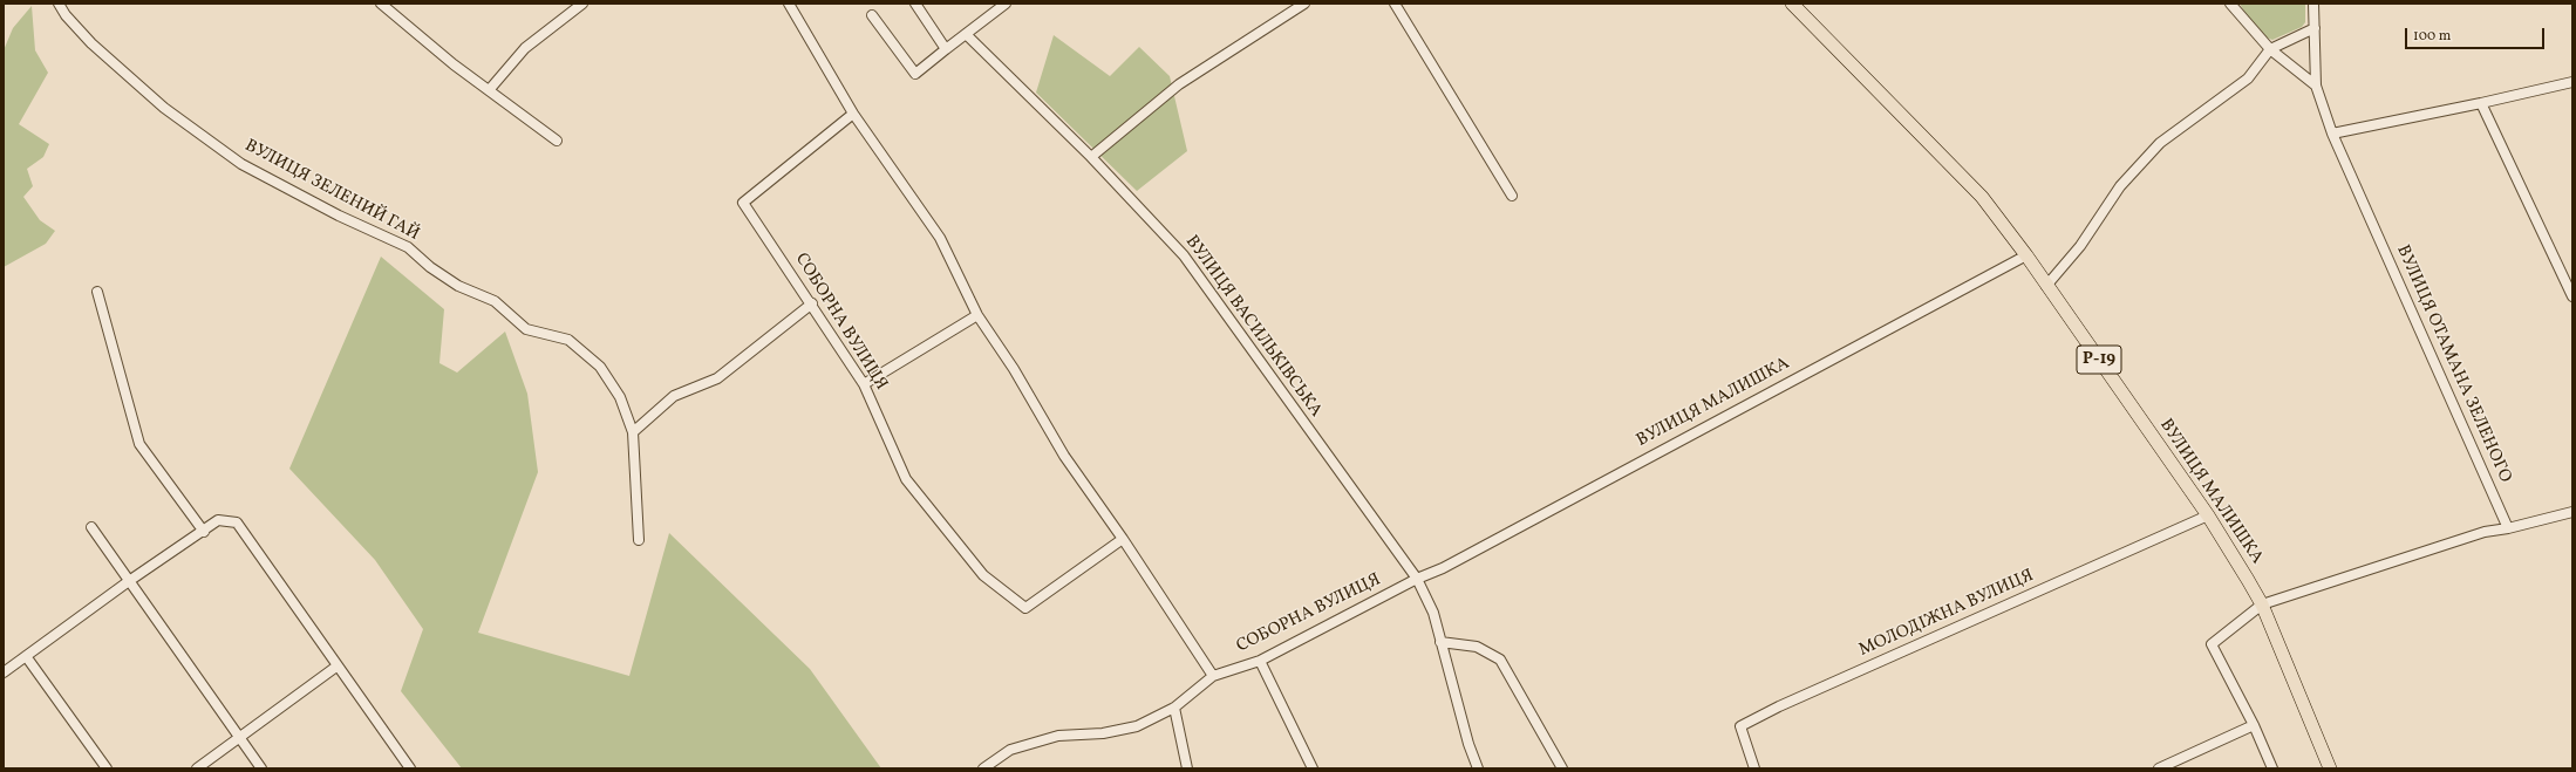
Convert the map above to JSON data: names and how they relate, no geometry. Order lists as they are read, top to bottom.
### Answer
{
  "streets": {
    "main road": ["Р-19", "ВУЛИЦЯ МАЛИШКА"],
    "street": [
      "ВУЛИЦЯ ЗЕЛЕНИЙ ГАЙ",
      "СОБОРНА ВУЛИЦЯ",
      "ВУЛИЦЯ ВАСИЛЬКІВСЬКА",
      "ВУЛИЦЯ ОТАМАНА ЗЕЛЕНОГО",
      "МОЛОДІЖНА ВУЛИЦЯ"
    ]
  },
  "crossings": [
    ["СОБОРНА ВУЛИЦЯ", "ВУЛИЦЯ ВАСИЛЬКІВСЬКА"],
    ["СОБОРНА ВУЛИЦЯ", "ВУЛИЦЯ МАЛИШКА"],
    ["ВУЛИЦЯ ВАСИЛЬКІВСЬКА", "ВУЛИЦЯ МАЛИШКА"],
    ["ВУЛИЦЯ МАЛИШКА", "МОЛОДІЖНА ВУЛИЦЯ"]
  ],
  "scale_bar": "100 m"
}
